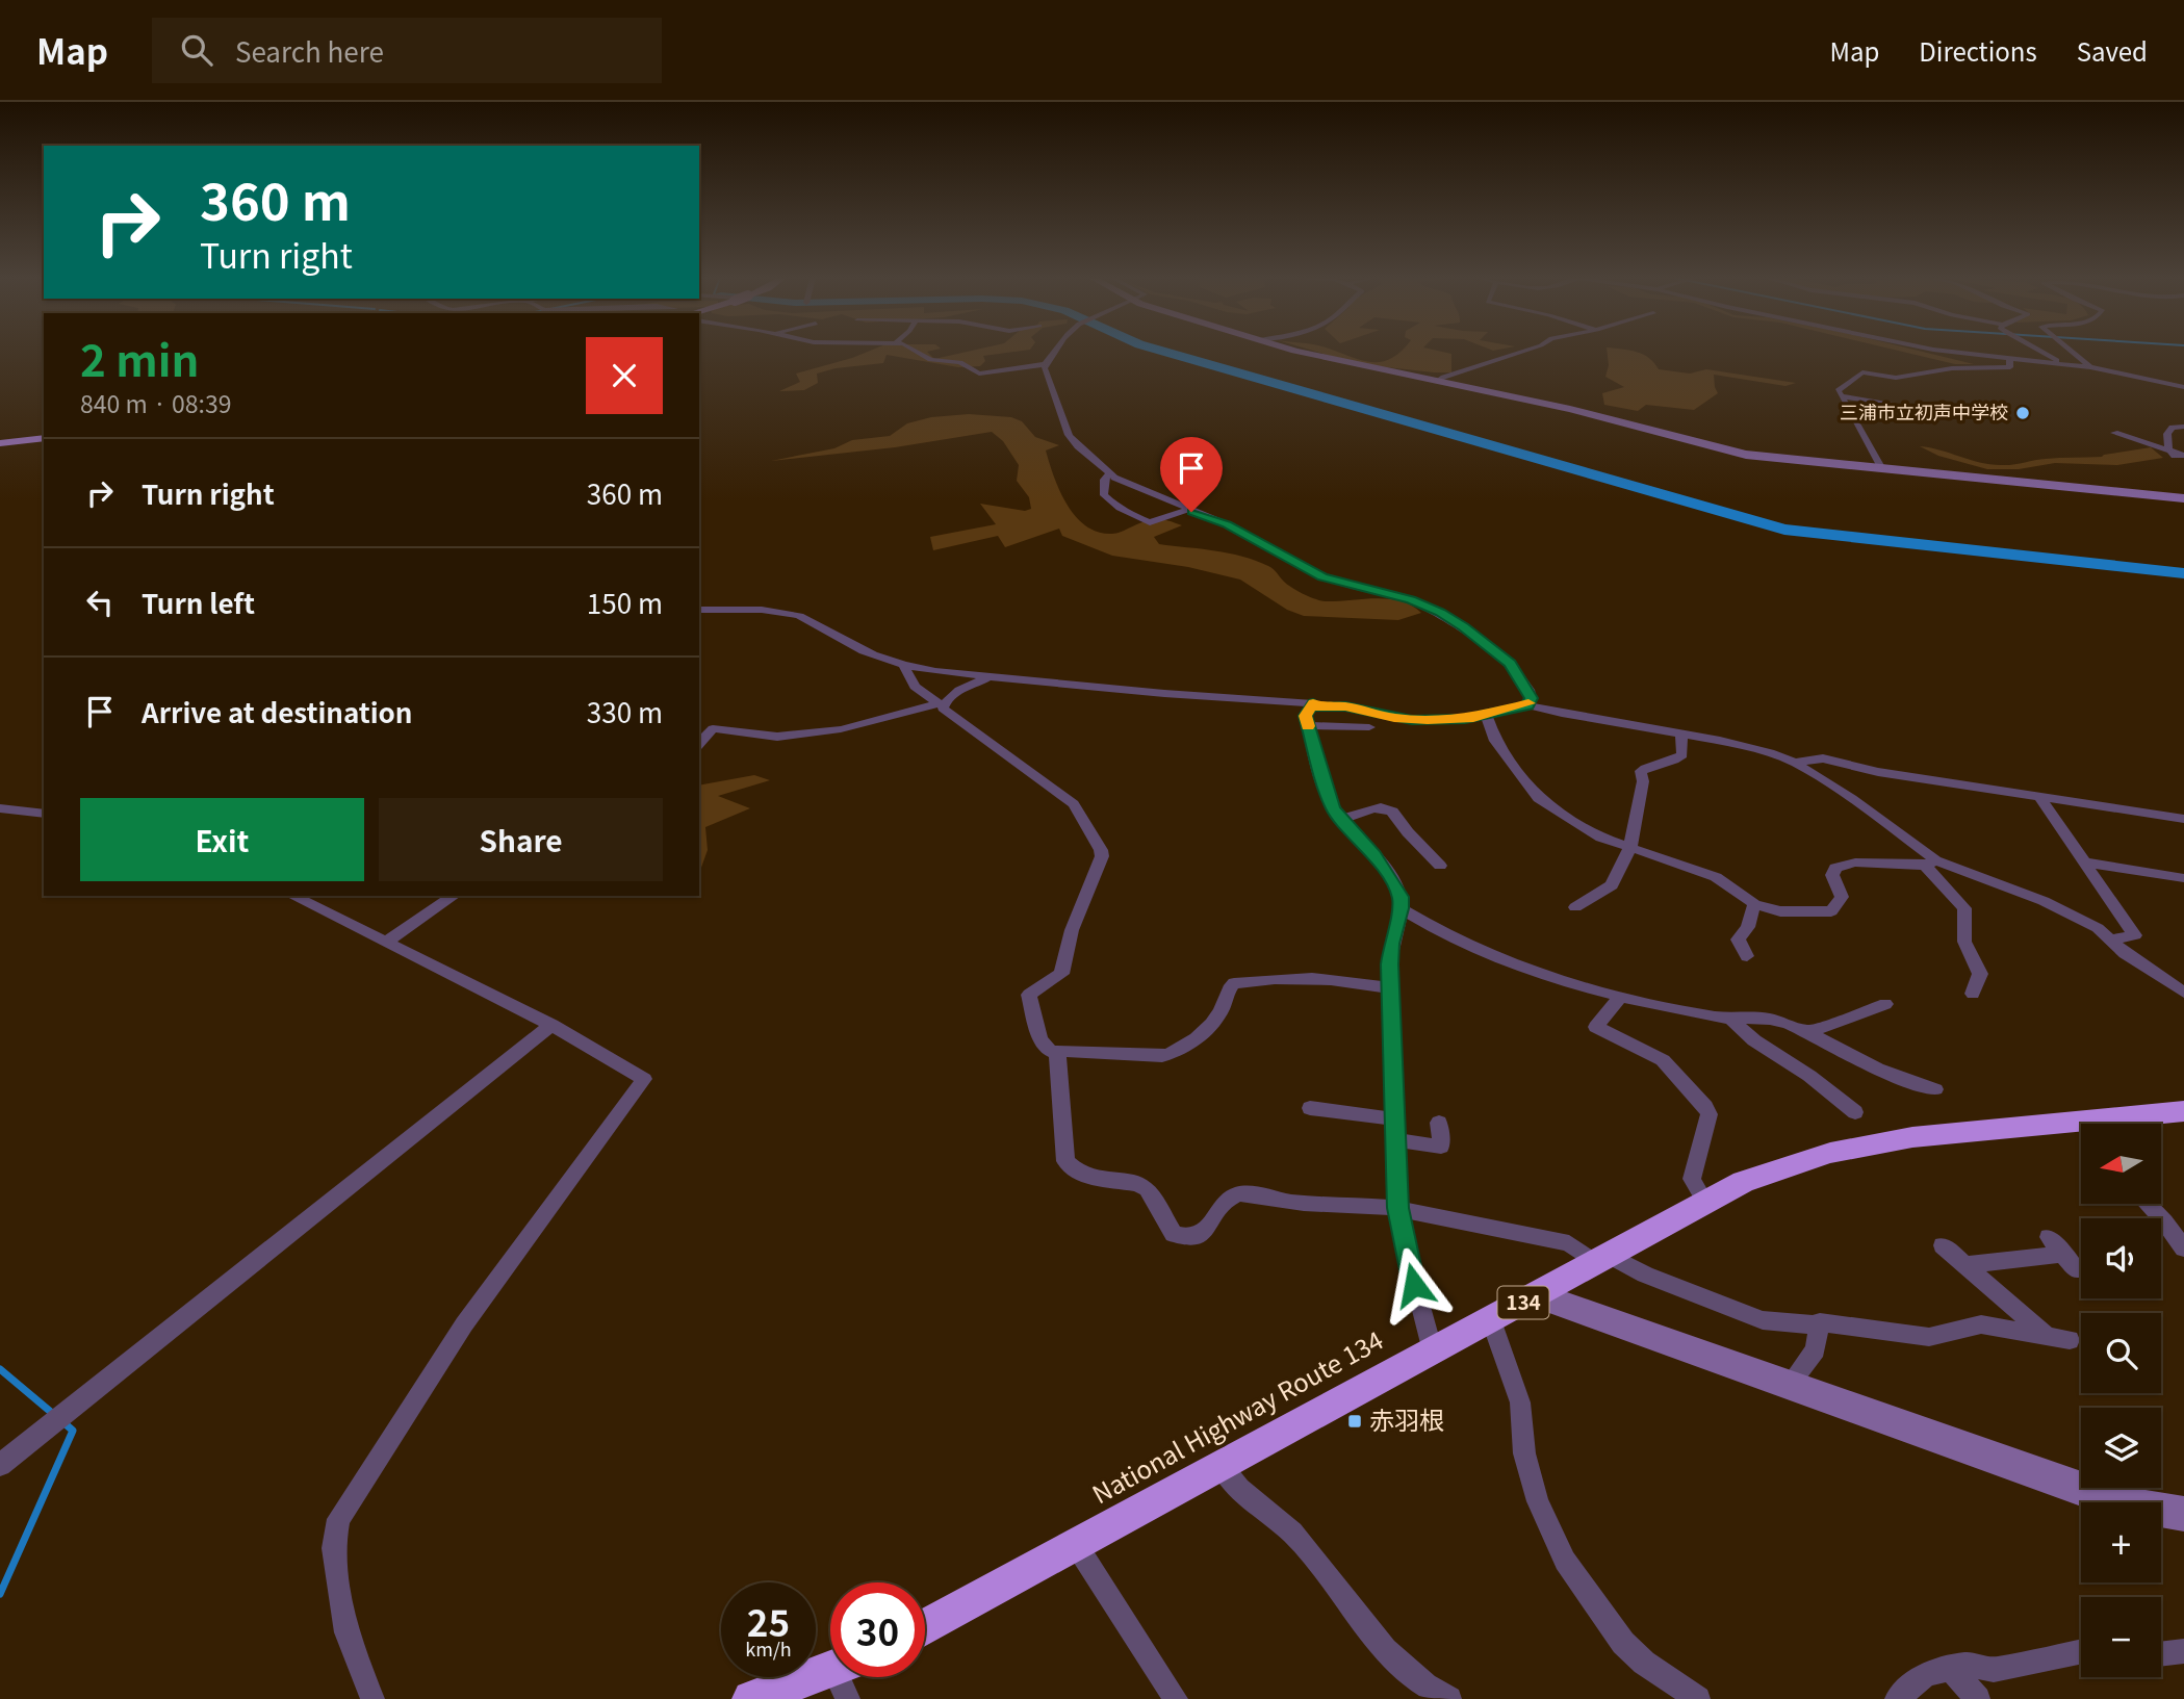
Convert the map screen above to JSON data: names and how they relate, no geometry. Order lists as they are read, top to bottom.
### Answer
{
  "streets": {
    "highway": ["134", "National Highway Route 134"]
  },
  "places": {
    "other": ["三浦市立初声中学校"],
    "transit": ["赤羽根"]
  },
  "north": "left",
  "page": {
    "header": "Map",
    "search": "Search here",
    "nav": ["Map", "Directions", "Saved"],
    "turn": ["360 m", "Turn right"],
    "heading": ["2 min", "840 m · 08:39"],
    "list": [
      {
        "name": "Turn right",
        "value": "360 m"
      },
      {
        "name": "Turn left",
        "value": "150 m"
      },
      {
        "name": "Arrive at destination",
        "value": "330 m"
      }
    ],
    "buttons": ["Exit", "Share"],
    "map_buttons": ["+", "−"],
    "speed": "25 km/h",
    "limit": "30"
  }
}
